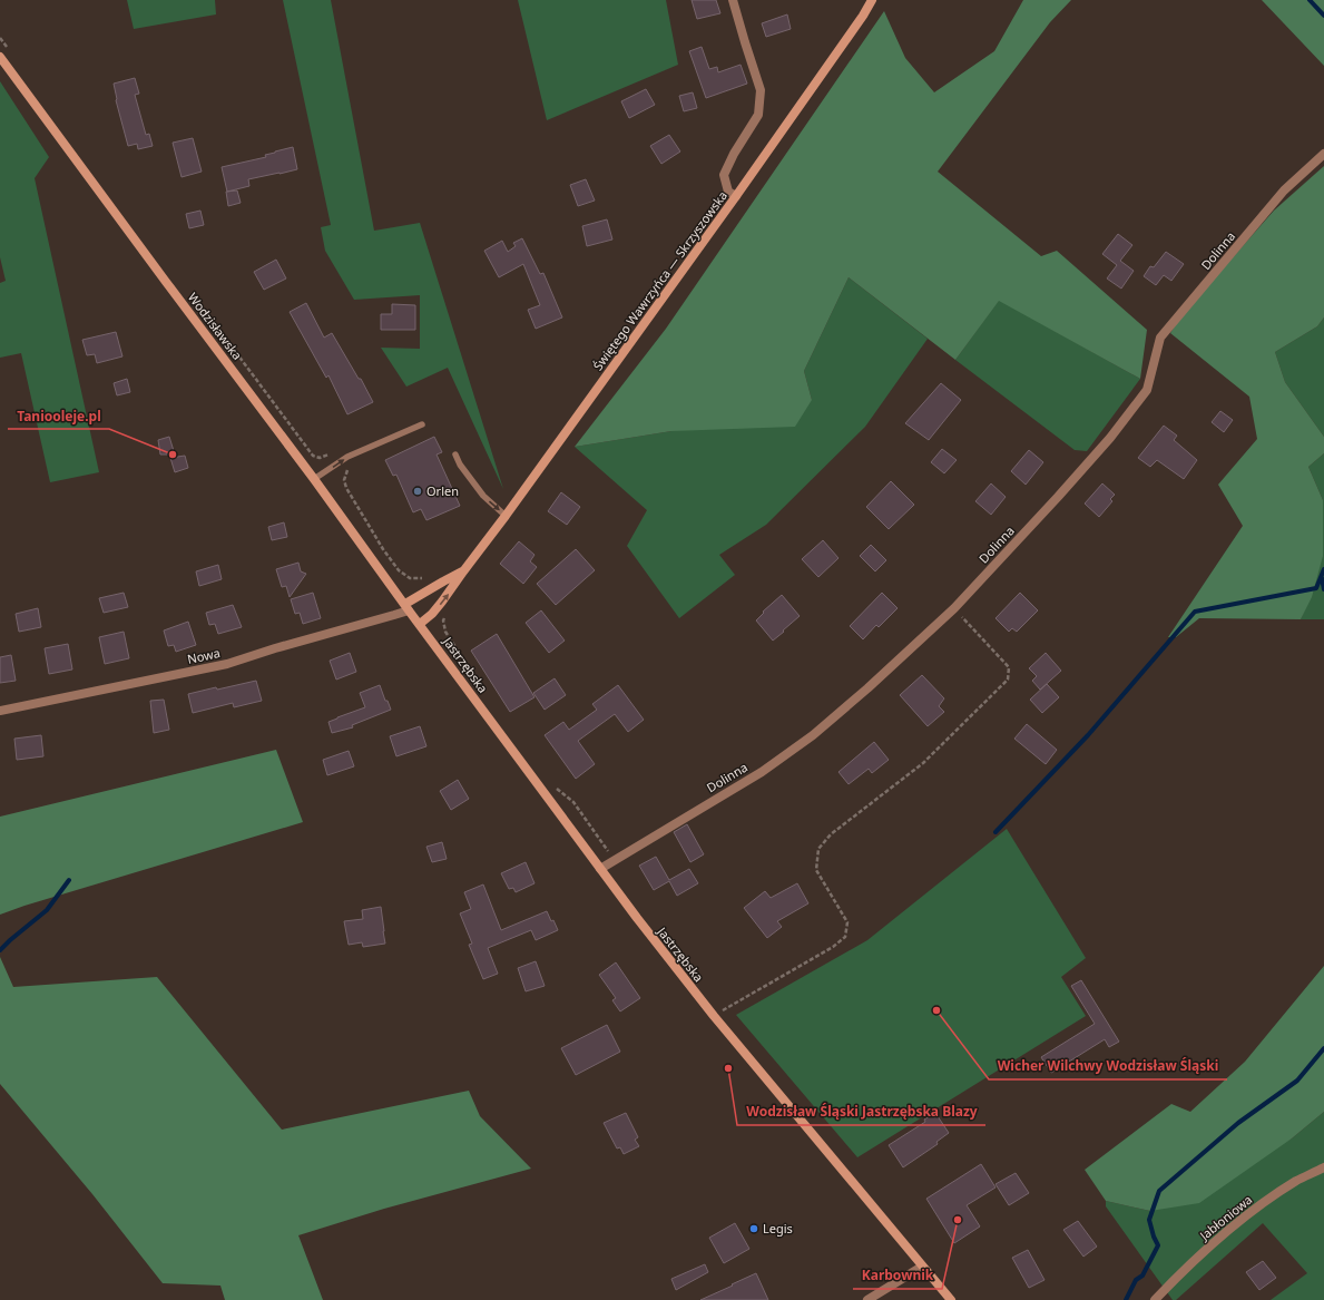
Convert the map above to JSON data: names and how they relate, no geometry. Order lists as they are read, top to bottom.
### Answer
{
  "streets": {
    "main road": ["Świętego Wawrzyńca — Skrzyszowska", "Wodzisławska", "Jastrzębska"],
    "street": ["Dolinna", "Nowa", "Jabłoniowa"]
  },
  "crossings": [
    ["Dolinna", "Jastrzębska"],
    ["Świętego Wawrzyńca — Skrzyszowska", "Jastrzębska"],
    ["Wodzisławska", "Nowa"],
    ["Wodzisławska", "Jastrzębska"],
    ["Nowa", "Jastrzębska"]
  ],
  "places": [
    "Taniooleje.pl",
    "Orlen",
    "Wicher Wilchwy Wodzisław Śląski",
    "Wodzisław Śląski Jastrzębska Blazy",
    "Karbownik",
    "Legis"
  ]
}
